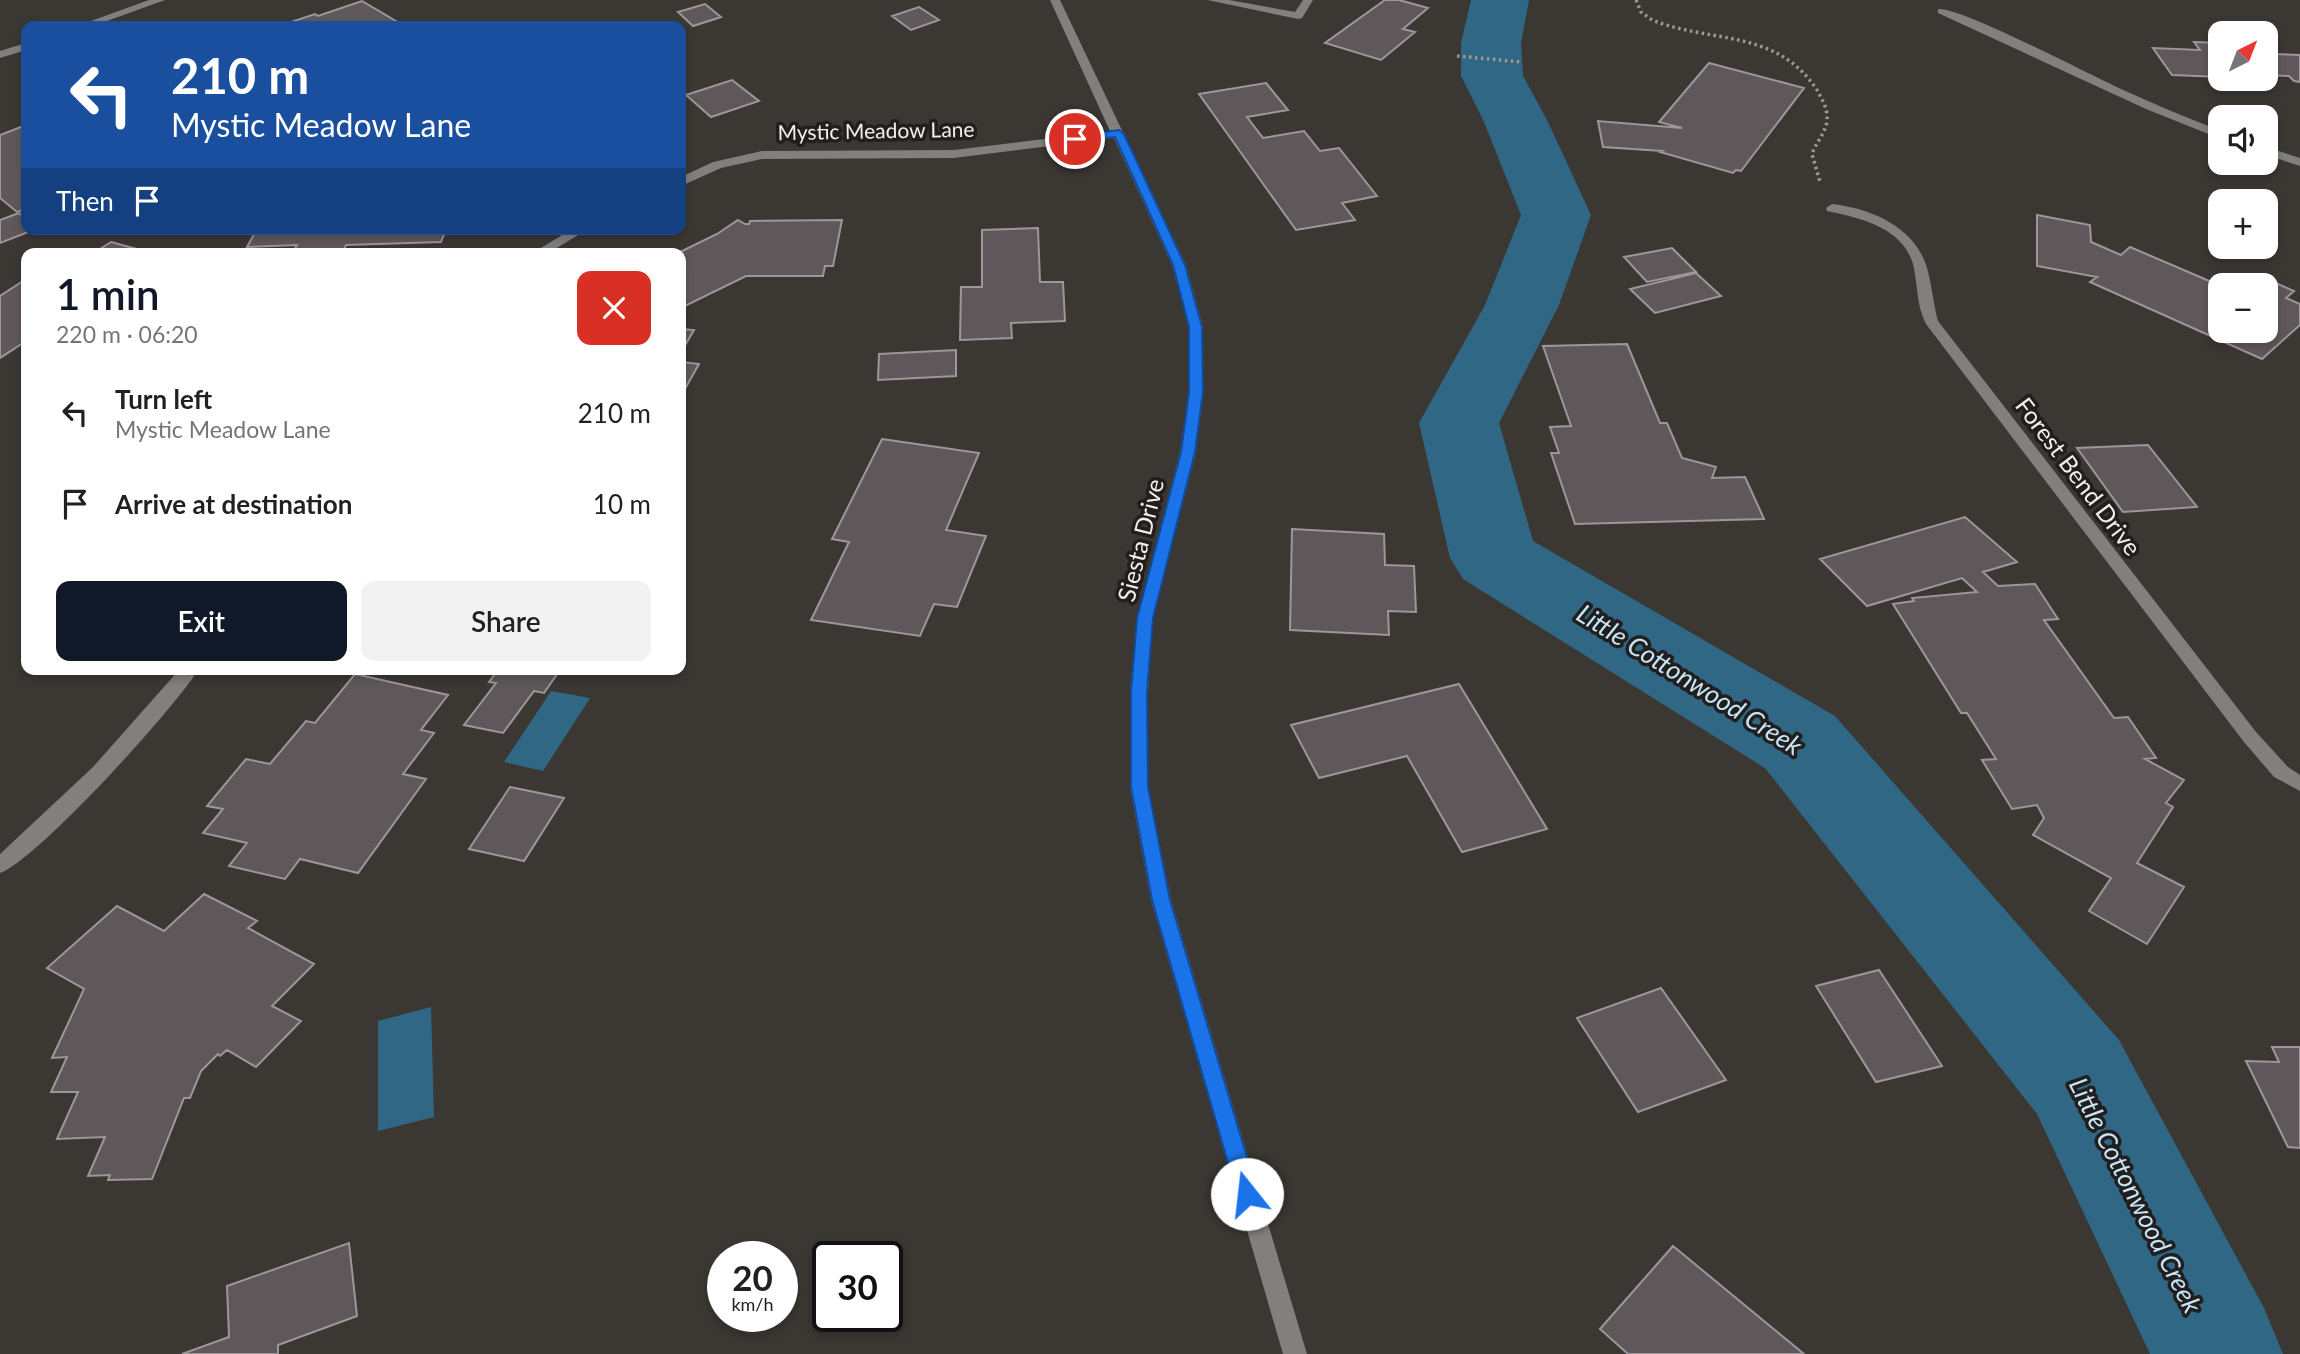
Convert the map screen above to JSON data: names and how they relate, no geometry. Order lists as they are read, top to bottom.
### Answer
{
  "streets": {
    "street": ["Mystic Meadow Lane", "Forest Bend Drive", "Siesta Drive"]
  },
  "crossings": [
    ["Mystic Meadow Lane", "Siesta Drive"]
  ],
  "water": ["Little Cottonwood Creek"],
  "north": "top right",
  "page": {
    "map_buttons": ["+", "−"],
    "turn": ["210 m", "Mystic Meadow Lane"],
    "then": "Then",
    "heading": ["1 min", "220 m · 06:20"],
    "list": [
      {
        "name": "Turn left",
        "note": "Mystic Meadow Lane",
        "value": "210 m"
      },
      {
        "name": "Arrive at destination",
        "value": "10 m"
      }
    ],
    "buttons": ["Exit", "Share"],
    "speed": "20 km/h",
    "limit": "30"
  }
}
